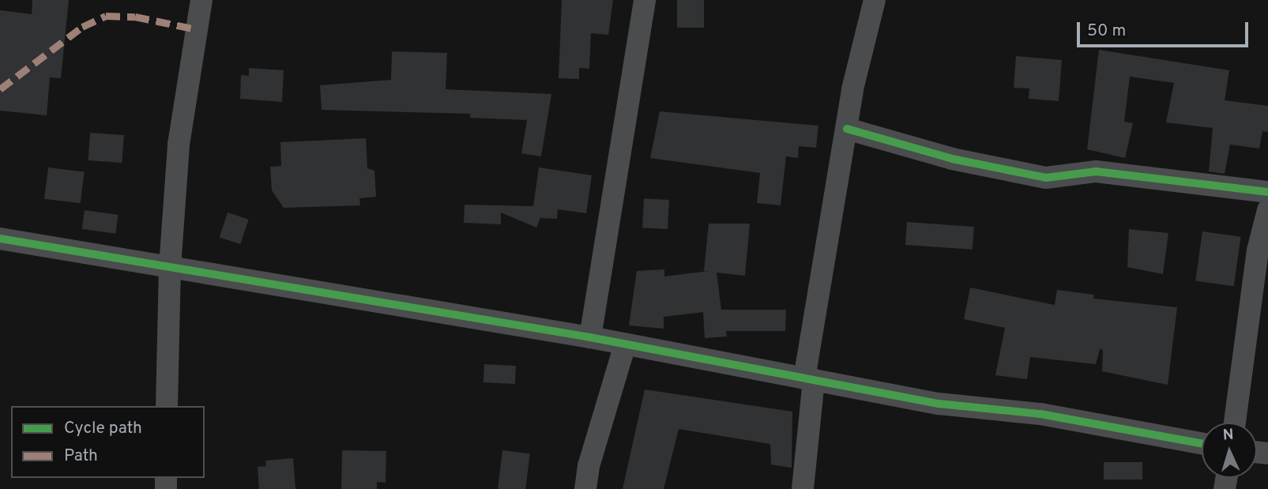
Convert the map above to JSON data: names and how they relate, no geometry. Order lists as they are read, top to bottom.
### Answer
{
  "legend": ["Cycle path", "Path"],
  "scale_bar": "50 m",
  "north": "top"
}
